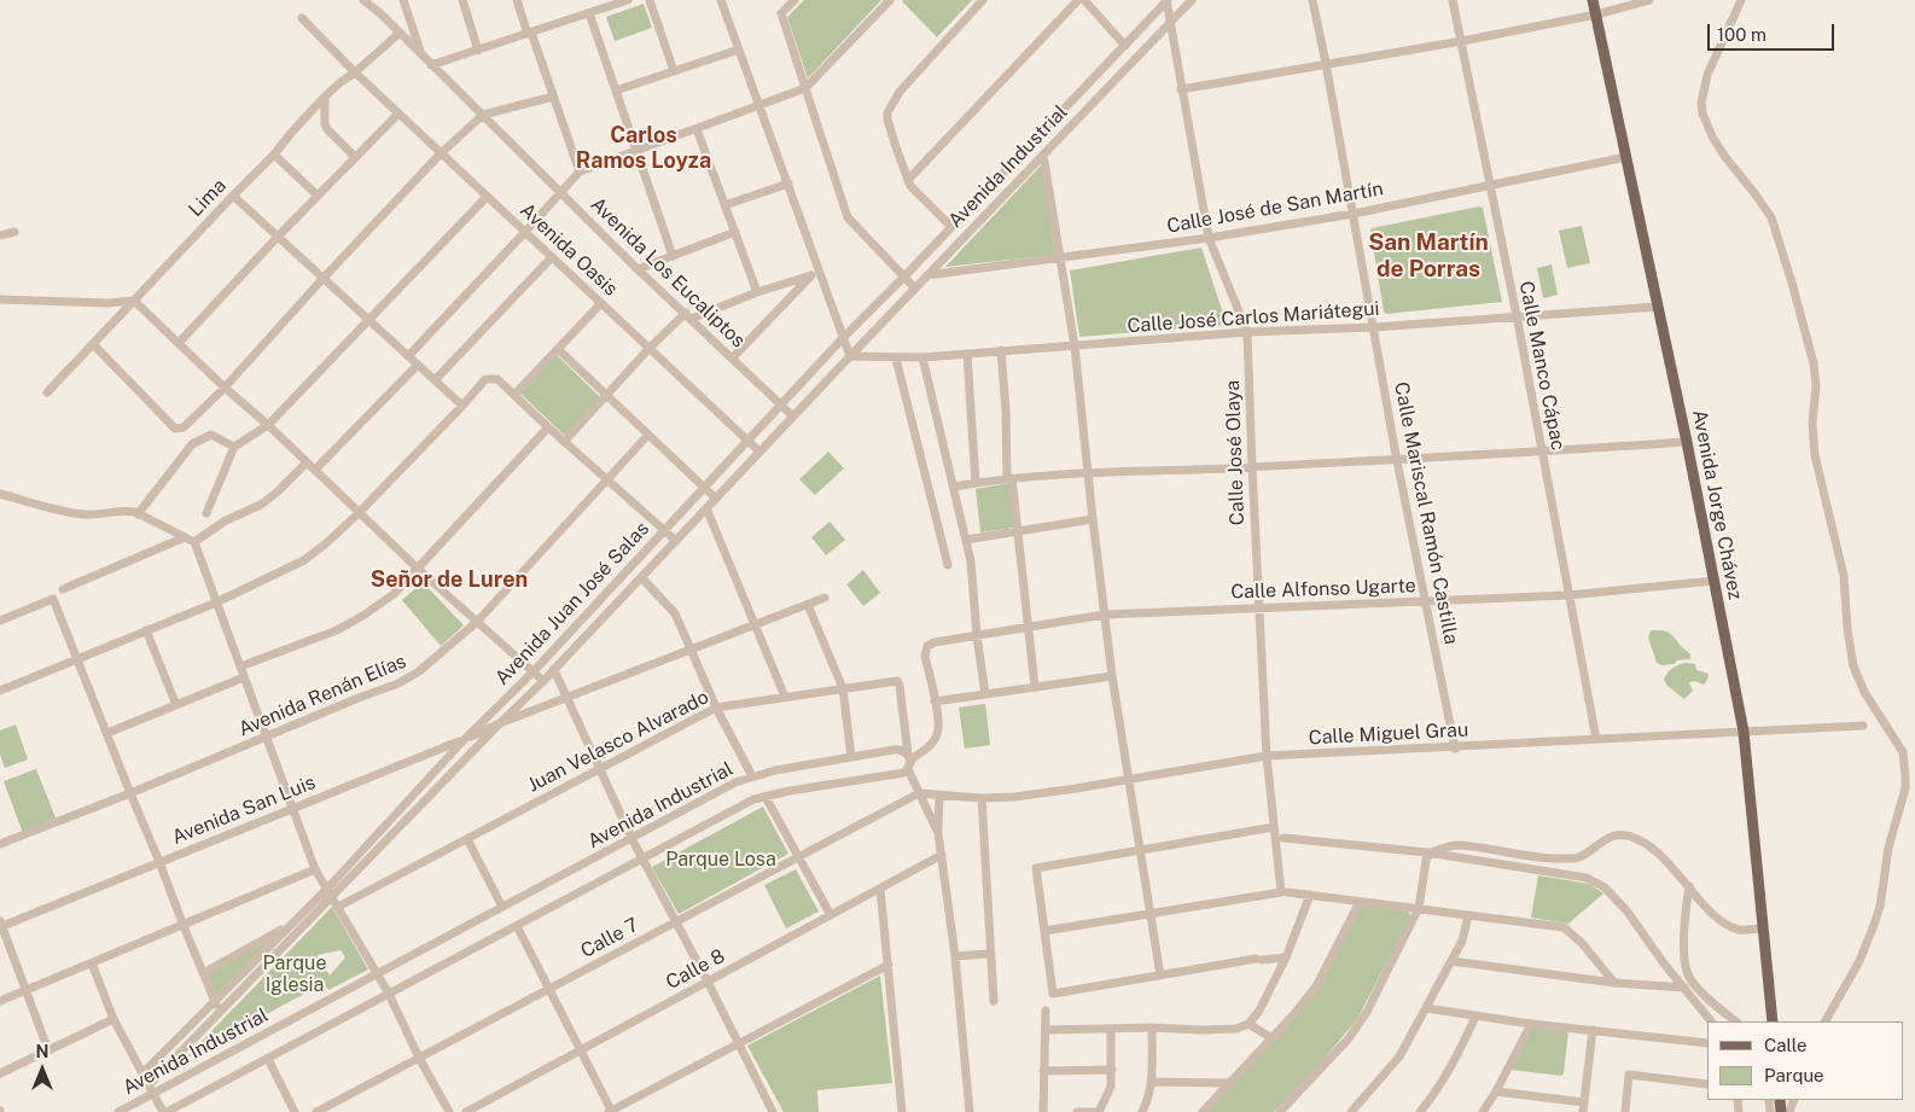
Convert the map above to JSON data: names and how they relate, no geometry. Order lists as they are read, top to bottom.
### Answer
{
  "streets": {
    "main road": ["Avenida Jorge Chávez"],
    "street": [
      "Avenida Industrial",
      "Lima",
      "Calle José de San Martín",
      "Avenida Oasis",
      "Avenida Los Eucaliptos",
      "Calle José Carlos Mariátegui",
      "Calle Manco Cápac",
      "Calle José Olaya",
      "Calle Mariscal Ramón Castilla",
      "Calle Alfonso Ugarte",
      "Avenida Juan José Salas",
      "Avenida Renán Elías",
      "Calle Miguel Grau",
      "Juan Velasco Alvarado",
      "Avenida San Luis",
      "Calle 7",
      "Calle 8"
    ]
  },
  "crossings": [
    ["Avenida Industrial", "Calle José de San Martín"],
    ["Avenida Industrial", "Calle José Carlos Mariátegui"],
    ["Avenida Industrial", "Calle José Olaya"],
    ["Avenida Industrial", "Avenida Juan José Salas"],
    ["Avenida Industrial", "Juan Velasco Alvarado"],
    ["Lima", "Avenida Oasis"],
    ["Lima", "Avenida Los Eucaliptos"],
    ["Calle José de San Martín", "Calle Manco Cápac"],
    ["Calle José de San Martín", "Calle José Olaya"],
    ["Calle José de San Martín", "Avenida Jorge Chávez"],
    ["Calle José de San Martín", "Calle Mariscal Ramón Castilla"],
    ["Avenida Oasis", "Avenida Juan José Salas"],
    ["Avenida Los Eucaliptos", "Avenida Juan José Salas"],
    ["Calle José Carlos Mariátegui", "Calle Manco Cápac"],
    ["Calle José Carlos Mariátegui", "Calle José Olaya"],
    ["Calle José Carlos Mariátegui", "Avenida Jorge Chávez"],
    ["Calle José Carlos Mariátegui", "Calle Mariscal Ramón Castilla"],
    ["Calle José Carlos Mariátegui", "Avenida Juan José Salas"],
    ["Calle Manco Cápac", "Calle Alfonso Ugarte"],
    ["Calle Manco Cápac", "Calle Miguel Grau"],
    ["Calle José Olaya", "Calle Alfonso Ugarte"],
    ["Calle José Olaya", "Avenida Juan José Salas"],
    ["Calle José Olaya", "Calle Miguel Grau"],
    ["Avenida Jorge Chávez", "Calle Alfonso Ugarte"],
    ["Avenida Jorge Chávez", "Calle Miguel Grau"],
    ["Calle Mariscal Ramón Castilla", "Calle Alfonso Ugarte"],
    ["Calle Mariscal Ramón Castilla", "Calle Miguel Grau"],
    ["Avenida Juan José Salas", "Juan Velasco Alvarado"],
    ["Avenida Juan José Salas", "Avenida San Luis"],
    ["Calle Miguel Grau", "Calle 7"]
  ],
  "districts": ["Carlos Ramos Loyza", "San Martín de Porras", "Señor de Luren"],
  "parks": ["Parque Losa", "Parque Iglesia"],
  "legend": ["Calle", "Parque"],
  "scale_bar": "100 m",
  "north": "top"
}
